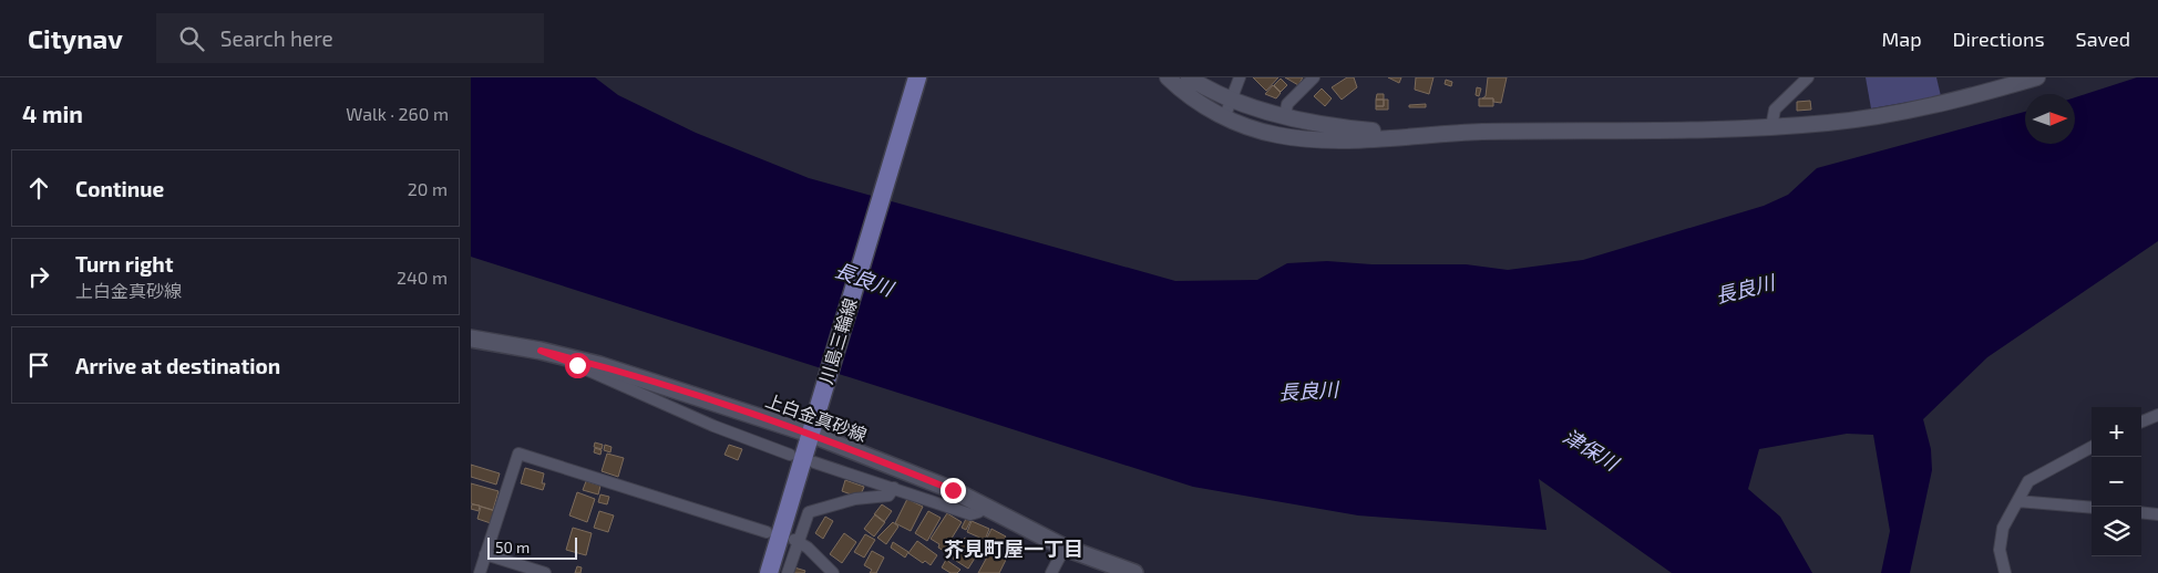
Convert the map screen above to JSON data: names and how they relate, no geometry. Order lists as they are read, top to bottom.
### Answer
{
  "streets": {
    "main road": ["川島三輪線", "上白金真砂線"]
  },
  "crossings": [
    ["川島三輪線", "上白金真砂線"]
  ],
  "districts": ["芥見町屋一丁目"],
  "water": ["長良川", "津保川"],
  "scale_bar": "50 m",
  "north": "right",
  "page": {
    "header": "Citynav",
    "search": "Search here",
    "nav": ["Map", "Directions", "Saved"],
    "heading": ["4 min", "Walk · 260 m"],
    "list": [
      ["Continue", "20 m"],
      ["Turn right", "上白金真砂線", "240 m"],
      "Arrive at destination"
    ],
    "map_buttons": ["+", "−"],
    "scale": "50 m"
  }
}
